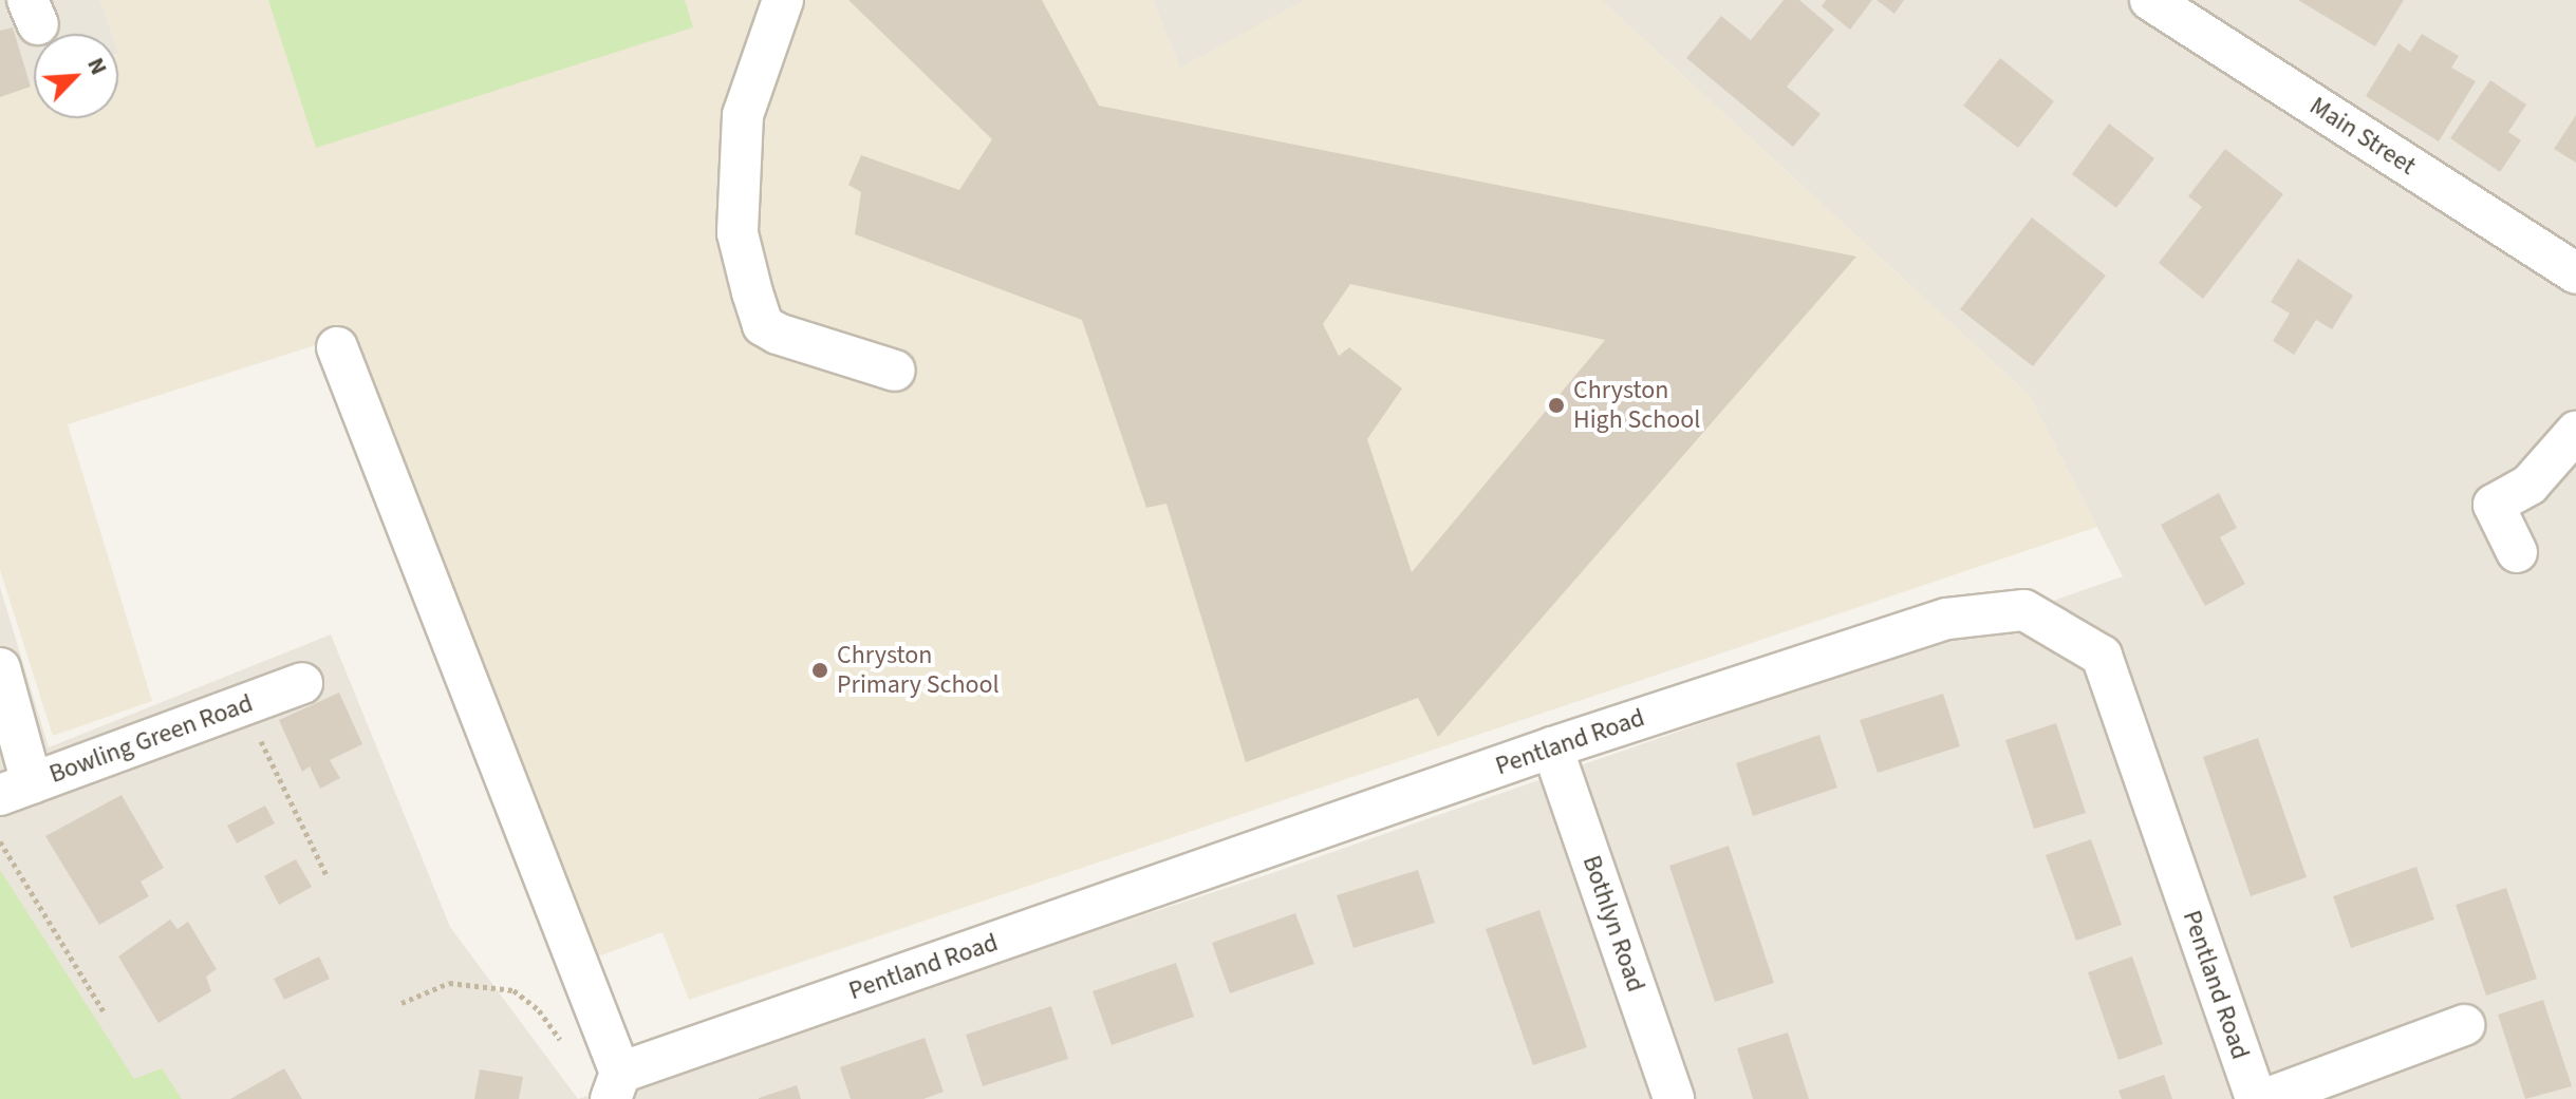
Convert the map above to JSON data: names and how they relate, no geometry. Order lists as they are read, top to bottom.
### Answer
{
  "streets": {
    "street": [
      "Main Street",
      "Bowling Green Road",
      "Pentland Road",
      "Bothlyn Road"
    ]
  },
  "crossings": [
    ["Pentland Road", "Bothlyn Road"]
  ],
  "places": ["Chryston High School", "Chryston Primary School"],
  "north": "top right"
}
